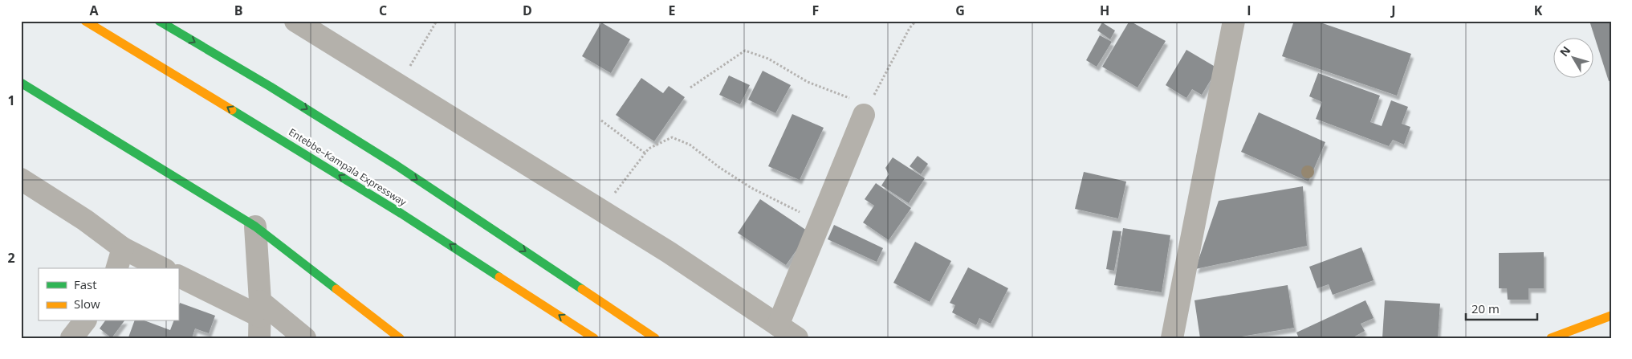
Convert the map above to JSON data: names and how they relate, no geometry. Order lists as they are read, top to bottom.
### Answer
{
  "streets": {
    "main road": ["Entebbe–Kampala Expressway"]
  },
  "legend": ["Fast", "Slow"],
  "scale_bar": "20 m",
  "north": "top left",
  "grid": {
    "columns": [
      "A",
      "B",
      "C",
      "D",
      "E",
      "F",
      "G",
      "H",
      "I",
      "J",
      "K"
    ],
    "rows": ["1", "2"]
  }
}
